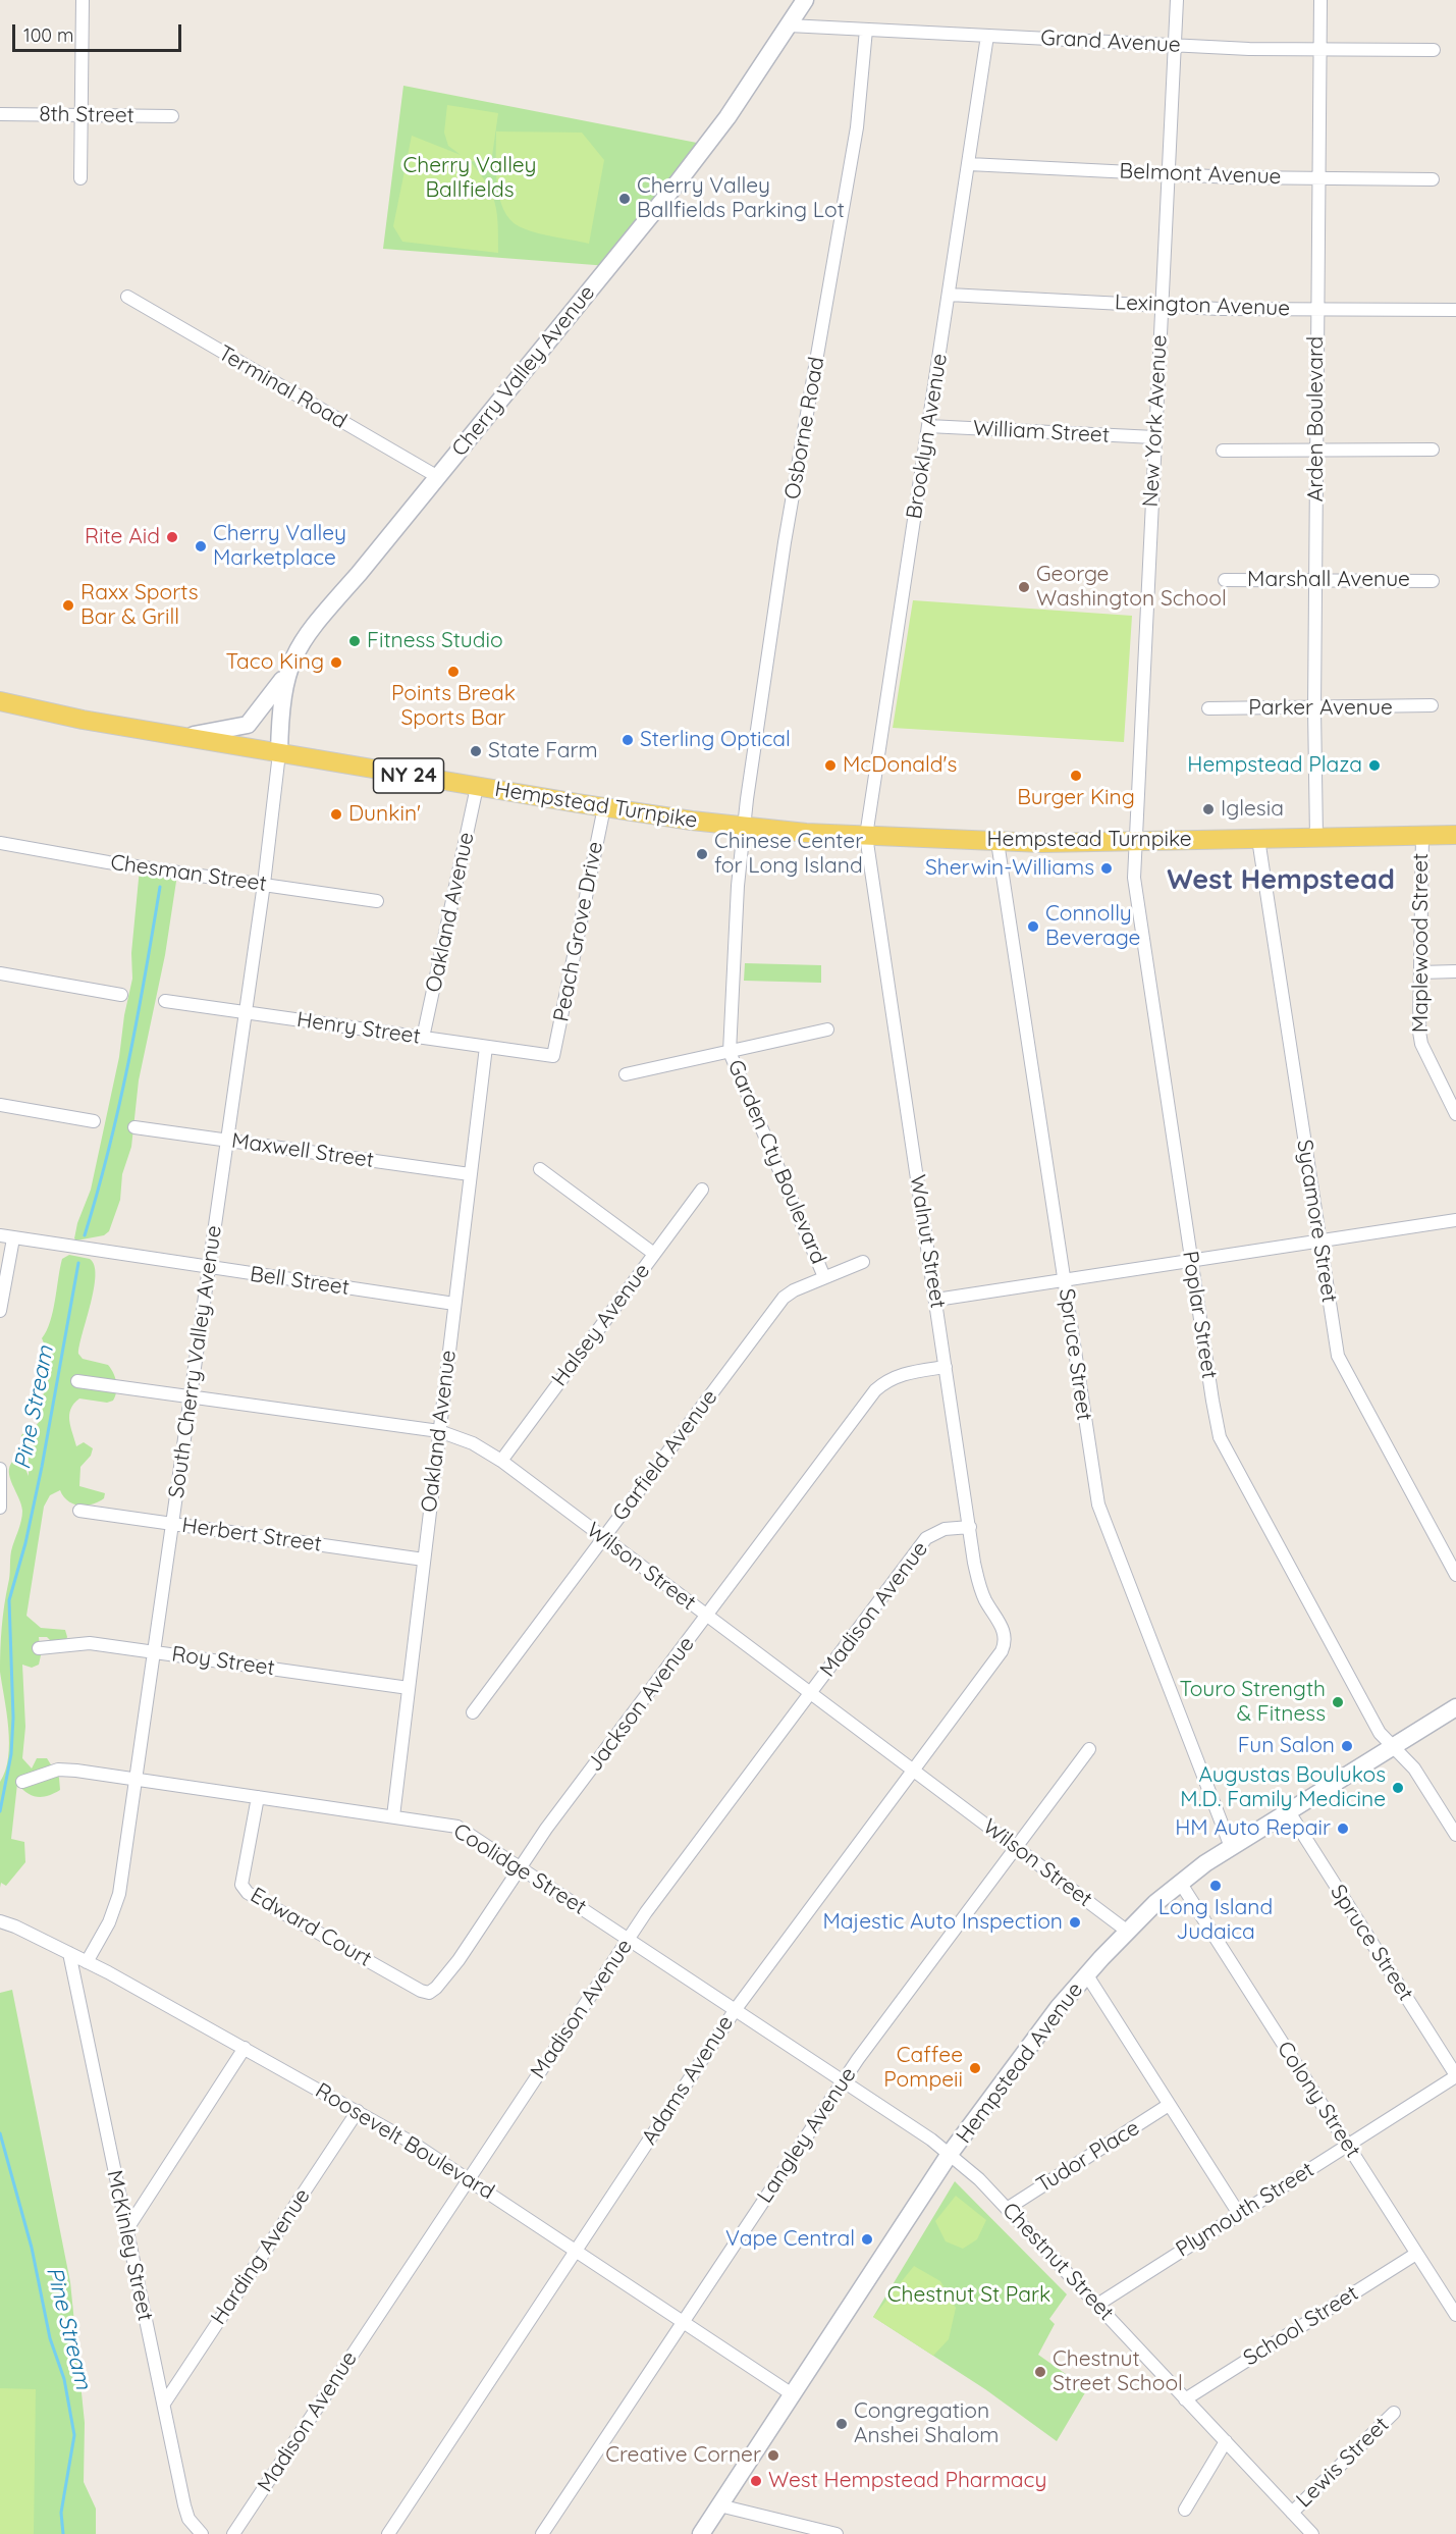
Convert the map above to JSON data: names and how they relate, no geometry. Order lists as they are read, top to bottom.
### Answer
{
  "streets": {
    "main road": [
      "Cherry Valley Avenue",
      "NY 24",
      "Hempstead Turnpike",
      "Hempstead Avenue"
    ],
    "street": [
      "Grand Avenue",
      "8th Street",
      "Belmont Avenue",
      "Lexington Avenue",
      "Terminal Road",
      "Arden Boulevard",
      "New York Avenue",
      "Osborne Road",
      "William Street",
      "Brooklyn Avenue",
      "Marshall Avenue",
      "Parker Avenue",
      "Chesman Street",
      "Oakland Avenue",
      "Peach Grove Drive",
      "Maplewood Street",
      "Henry Street",
      "Maxwell Street",
      "Garden Cty Boulevard",
      "Sycamore Street",
      "Walnut Street",
      "Bell Street",
      "Poplar Street",
      "Halsey Avenue",
      "Spruce Street",
      "South Cherry Valley Avenue",
      "Garfield Avenue",
      "Herbert Street",
      "Wilson Street",
      "Madison Avenue",
      "Roy Street",
      "Jackson Avenue",
      "Coolidge Street",
      "Edward Court",
      "Adams Avenue",
      "Colony Street",
      "Langley Avenue",
      "Roosevelt Boulevard",
      "Tudor Place",
      "Plymouth Street",
      "McKinley Street",
      "Harding Avenue",
      "Chestnut Street",
      "School Street",
      "Lewis Street"
    ]
  },
  "crossings": [
    ["Grand Avenue", "Cherry Valley Avenue"],
    ["Grand Avenue", "Arden Boulevard"],
    ["Grand Avenue", "New York Avenue"],
    ["Grand Avenue", "Osborne Road"],
    ["Grand Avenue", "Brooklyn Avenue"],
    ["Belmont Avenue", "Arden Boulevard"],
    ["Belmont Avenue", "New York Avenue"],
    ["Belmont Avenue", "Brooklyn Avenue"],
    ["Lexington Avenue", "Arden Boulevard"],
    ["Lexington Avenue", "New York Avenue"],
    ["Lexington Avenue", "Brooklyn Avenue"],
    ["Cherry Valley Avenue", "Terminal Road"],
    ["Cherry Valley Avenue", "Hempstead Turnpike"],
    ["Cherry Valley Avenue", "South Cherry Valley Avenue"],
    ["Arden Boulevard", "Marshall Avenue"],
    ["Arden Boulevard", "Parker Avenue"],
    ["Arden Boulevard", "Hempstead Turnpike"],
    ["New York Avenue", "William Street"],
    ["New York Avenue", "Hempstead Turnpike"],
    ["New York Avenue", "Poplar Street"],
    ["Osborne Road", "Hempstead Turnpike"],
    ["Osborne Road", "Garden Cty Boulevard"],
    ["William Street", "Brooklyn Avenue"],
    ["Brooklyn Avenue", "Hempstead Turnpike"],
    ["Brooklyn Avenue", "Walnut Street"],
    ["Hempstead Turnpike", "Oakland Avenue"],
    ["Hempstead Turnpike", "Peach Grove Drive"],
    ["Hempstead Turnpike", "Maplewood Street"],
    ["Hempstead Turnpike", "Garden Cty Boulevard"],
    ["Hempstead Turnpike", "Sycamore Street"],
    ["Hempstead Turnpike", "Walnut Street"],
    ["Hempstead Turnpike", "Poplar Street"],
    ["Hempstead Turnpike", "Spruce Street"],
    ["Hempstead Turnpike", "South Cherry Valley Avenue"],
    ["Chesman Street", "South Cherry Valley Avenue"],
    ["Oakland Avenue", "Henry Street"],
    ["Oakland Avenue", "Maxwell Street"],
    ["Oakland Avenue", "Bell Street"],
    ["Oakland Avenue", "Herbert Street"],
    ["Oakland Avenue", "Wilson Street"],
    ["Oakland Avenue", "Roy Street"],
    ["Oakland Avenue", "Coolidge Street"],
    ["Peach Grove Drive", "Henry Street"],
    ["Henry Street", "South Cherry Valley Avenue"],
    ["Maxwell Street", "South Cherry Valley Avenue"],
    ["Garden Cty Boulevard", "Garfield Avenue"],
    ["Walnut Street", "Madison Avenue"],
    ["Walnut Street", "Jackson Avenue"],
    ["Walnut Street", "Adams Avenue"],
    ["Bell Street", "South Cherry Valley Avenue"],
    ["Poplar Street", "Hempstead Avenue"],
    ["Halsey Avenue", "Wilson Street"],
    ["Spruce Street", "Hempstead Avenue"],
    ["Spruce Street", "Plymouth Street"],
    ["South Cherry Valley Avenue", "Herbert Street"],
    ["South Cherry Valley Avenue", "Wilson Street"],
    ["South Cherry Valley Avenue", "Roy Street"],
    ["South Cherry Valley Avenue", "Coolidge Street"],
    ["South Cherry Valley Avenue", "Roosevelt Boulevard"],
    ["Garfield Avenue", "Wilson Street"],
    ["Wilson Street", "Madison Avenue"],
    ["Wilson Street", "Jackson Avenue"],
    ["Wilson Street", "Hempstead Avenue"],
    ["Wilson Street", "Adams Avenue"],
    ["Wilson Street", "Langley Avenue"],
    ["Madison Avenue", "Coolidge Street"],
    ["Madison Avenue", "Roosevelt Boulevard"],
    ["Jackson Avenue", "Coolidge Street"],
    ["Jackson Avenue", "Edward Court"],
    ["Coolidge Street", "Edward Court"],
    ["Coolidge Street", "Hempstead Avenue"],
    ["Coolidge Street", "Adams Avenue"],
    ["Coolidge Street", "Langley Avenue"],
    ["Coolidge Street", "Chestnut Street"],
    ["Hempstead Avenue", "Colony Street"],
    ["Hempstead Avenue", "Roosevelt Boulevard"],
    ["Hempstead Avenue", "Chestnut Street"],
    ["Adams Avenue", "Roosevelt Boulevard"],
    ["Colony Street", "Plymouth Street"],
    ["Colony Street", "School Street"],
    ["Langley Avenue", "Roosevelt Boulevard"],
    ["Roosevelt Boulevard", "McKinley Street"],
    ["Roosevelt Boulevard", "Harding Avenue"],
    ["Tudor Place", "Chestnut Street"],
    ["Plymouth Street", "Chestnut Street"],
    ["McKinley Street", "Harding Avenue"],
    ["Chestnut Street", "School Street"],
    ["Chestnut Street", "Lewis Street"]
  ],
  "districts": ["West Hempstead"],
  "water": ["Pine Stream"],
  "parks": ["Cherry Valley Ballfields", "Chestnut St Park"],
  "places": [
    "Cherry Valley Ballfields Parking Lot",
    "Rite Aid",
    "Cherry Valley Marketplace",
    "George Washington School",
    "Raxx Sports Bar & Grill",
    "Fitness Studio",
    "Taco King",
    "Points Break Sports Bar",
    "Sterling Optical",
    "State Farm",
    "McDonald's",
    "Hempstead Plaza",
    "Burger King",
    "Iglesia",
    "Dunkin'",
    "Chinese Center for Long Island",
    "Sherwin-Williams",
    "Connolly Beverage",
    "Touro Strength & Fitness",
    "Fun Salon",
    "Augustas Boulukos M.D. Family Medicine",
    "HM Auto Repair",
    "Long Island Judaica",
    "Majestic Auto Inspection",
    "Caffee Pompeii",
    "Vape Central",
    "Chestnut Street School",
    "Congregation Anshei Shalom",
    "Creative Corner",
    "West Hempstead Pharmacy"
  ],
  "scale_bar": "100 m"
}
